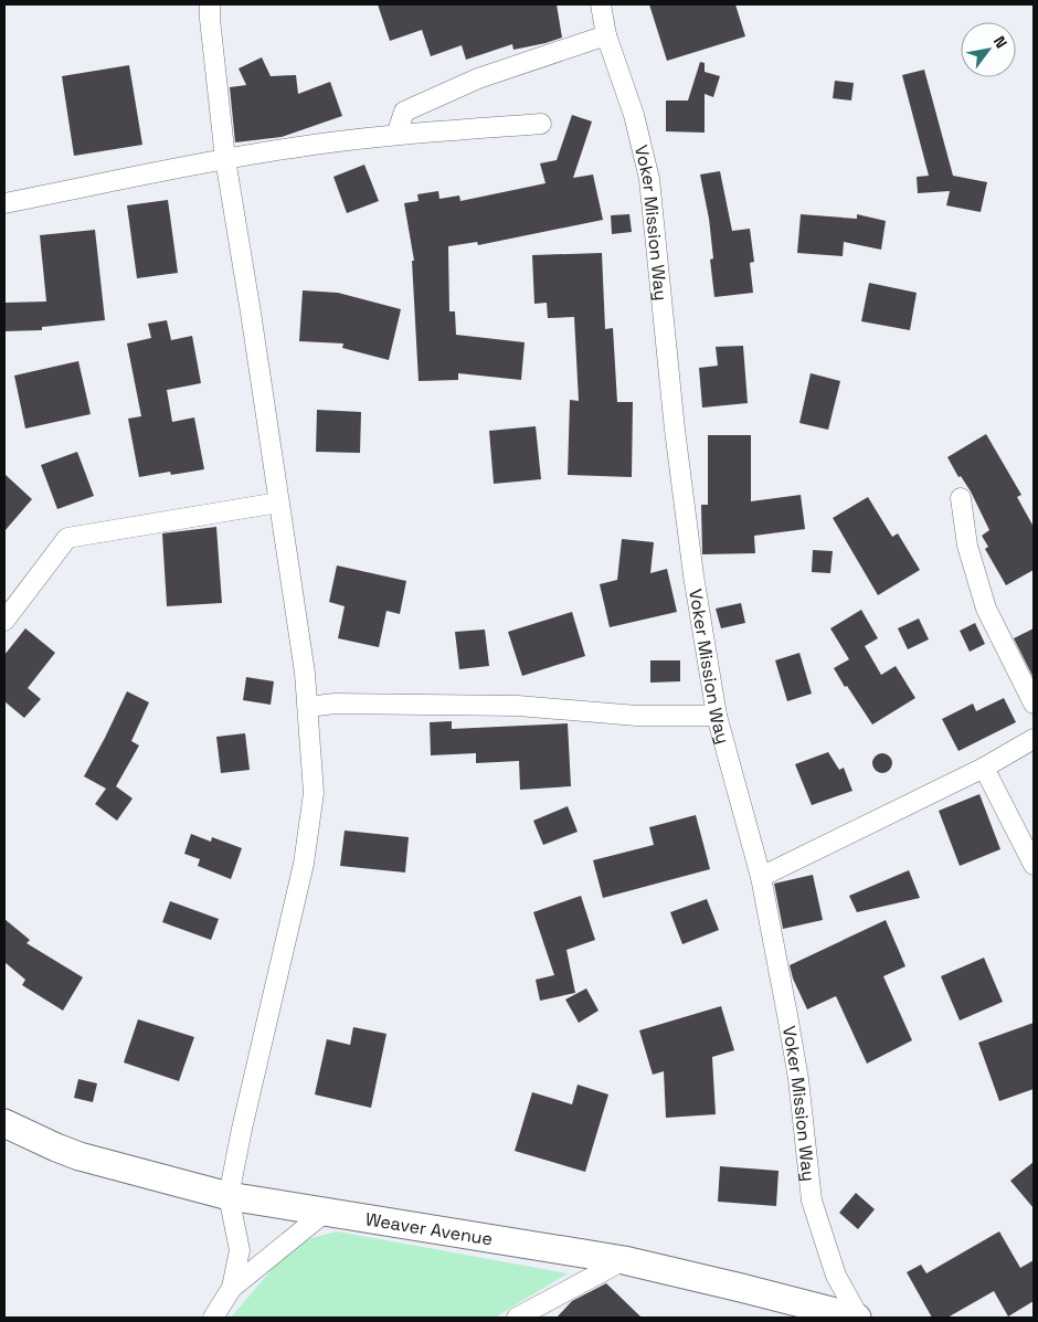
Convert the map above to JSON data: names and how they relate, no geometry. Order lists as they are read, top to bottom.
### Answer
{
  "streets": {
    "street": ["Voker Mission Way", "Weaver Avenue"]
  },
  "crossings": [
    ["Voker Mission Way", "Weaver Avenue"]
  ],
  "north": "top right"
}
